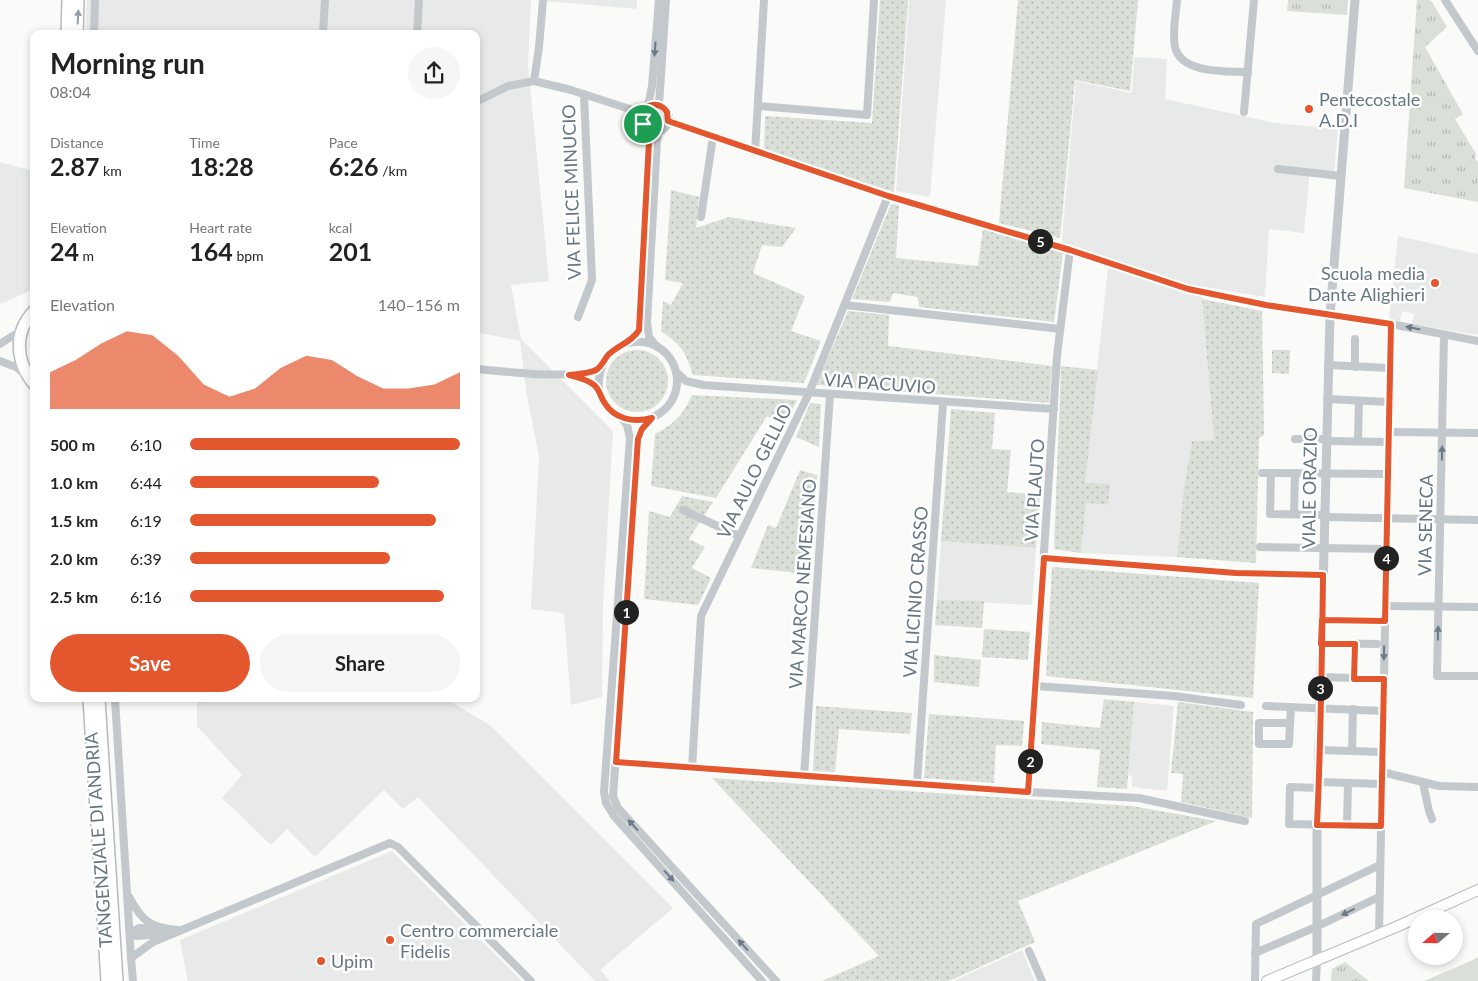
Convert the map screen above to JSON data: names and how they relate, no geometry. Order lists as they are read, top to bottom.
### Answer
{
  "streets": {
    "main road": ["TANGENZIALE DI ANDRIA"],
    "street": [
      "VIA FELICE MINUCIO",
      "VIA PACUVIO",
      "VIA AULO GELLIO",
      "VIALE ORAZIO",
      "VIA PLAUTO",
      "VIA SENECA",
      "VIA MARCO NEMESIANO",
      "VIA LICINIO CRASSO"
    ]
  },
  "crossings": [
    ["VIA PACUVIO", "VIA AULO GELLIO"],
    ["VIA PACUVIO", "VIA PLAUTO"],
    ["VIA PACUVIO", "VIA MARCO NEMESIANO"],
    ["VIA PACUVIO", "VIA LICINIO CRASSO"]
  ],
  "places": [
    "Pentecostale A.D.I",
    "Scuola media Dante Alighieri",
    "Centro commerciale Fidelis",
    "Upim"
  ],
  "north": "left",
  "page": {
    "heading": ["Morning run", "08:04"],
    "stats": [
      ["Distance", "2.87 km"],
      ["Time", "18:28"],
      ["Pace", "6:26 /km"],
      ["Elevation", "24 m"],
      ["Heart rate", "164 bpm"],
      ["kcal", "201"]
    ],
    "pins": [
      "5",
      "4",
      "1",
      "3",
      "2"
    ],
    "chart": ["Elevation", "140–156 m"],
    "list": [
      {
        "name": "500 m",
        "note": "6:10"
      },
      {
        "name": "1.0 km",
        "note": "6:44"
      },
      {
        "name": "1.5 km",
        "note": "6:19"
      },
      {
        "name": "2.0 km",
        "note": "6:39"
      },
      {
        "name": "2.5 km",
        "note": "6:16"
      }
    ],
    "buttons": ["Save", "Share"]
  }
}
